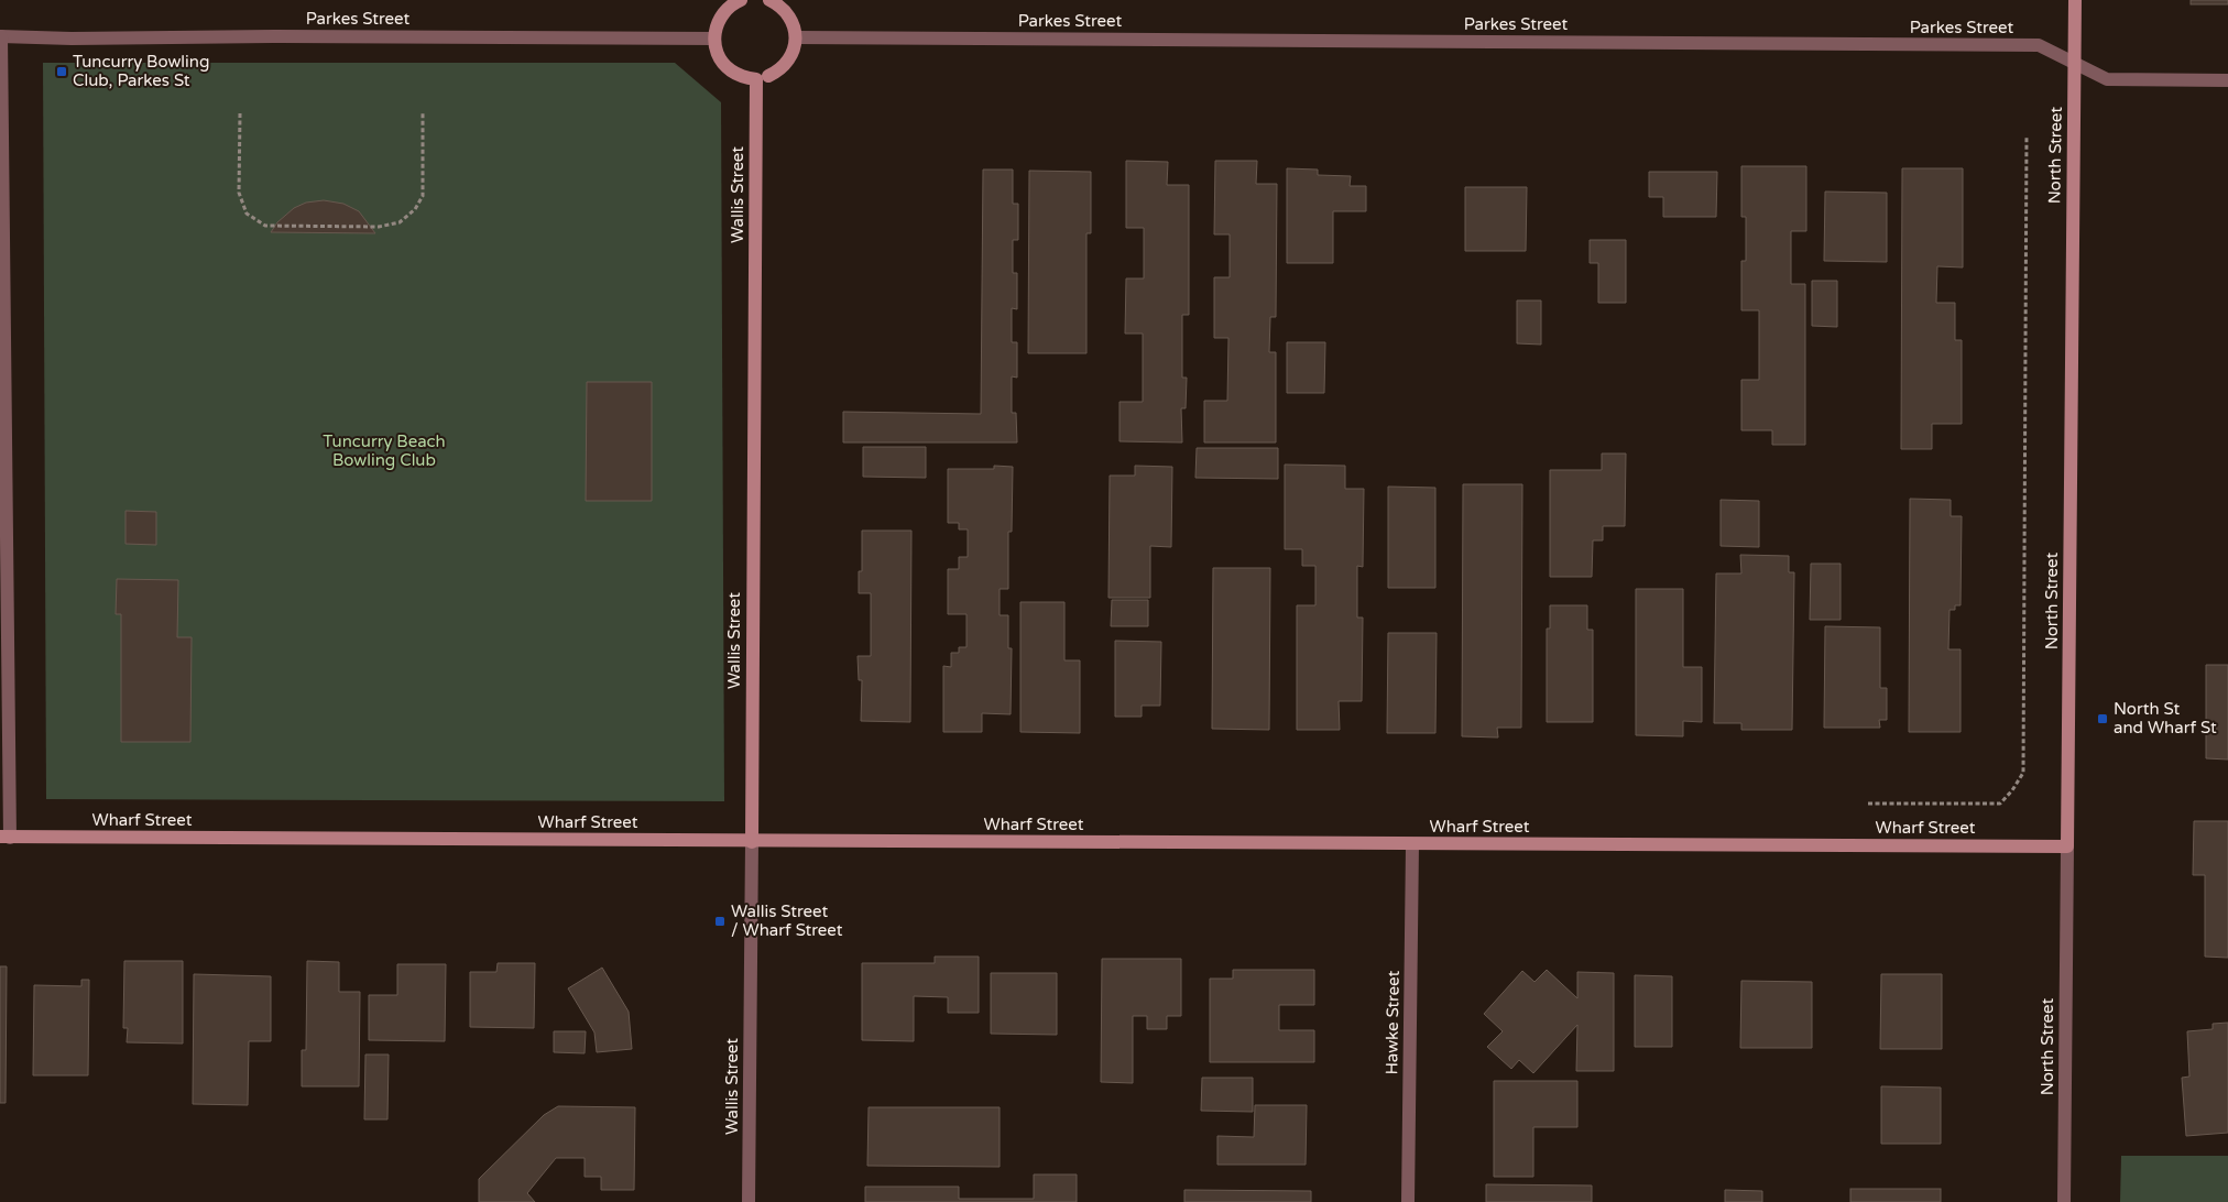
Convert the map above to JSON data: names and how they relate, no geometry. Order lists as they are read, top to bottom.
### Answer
{
  "streets": {
    "street": [
      "Parkes Street",
      "North Street",
      "Wallis Street",
      "Wharf Street",
      "Hawke Street"
    ]
  },
  "crossings": [
    ["Parkes Street", "North Street"],
    ["North Street", "Wharf Street"],
    ["Wallis Street", "Wharf Street"],
    ["Wharf Street", "Hawke Street"]
  ],
  "parks": ["Tuncurry Beach Bowling Club"],
  "places": {
    "transit": ["Tuncurry Bowling Club, Parkes St", "North St and Wharf St", "Wallis Street / Wharf Street"]
  }
}
